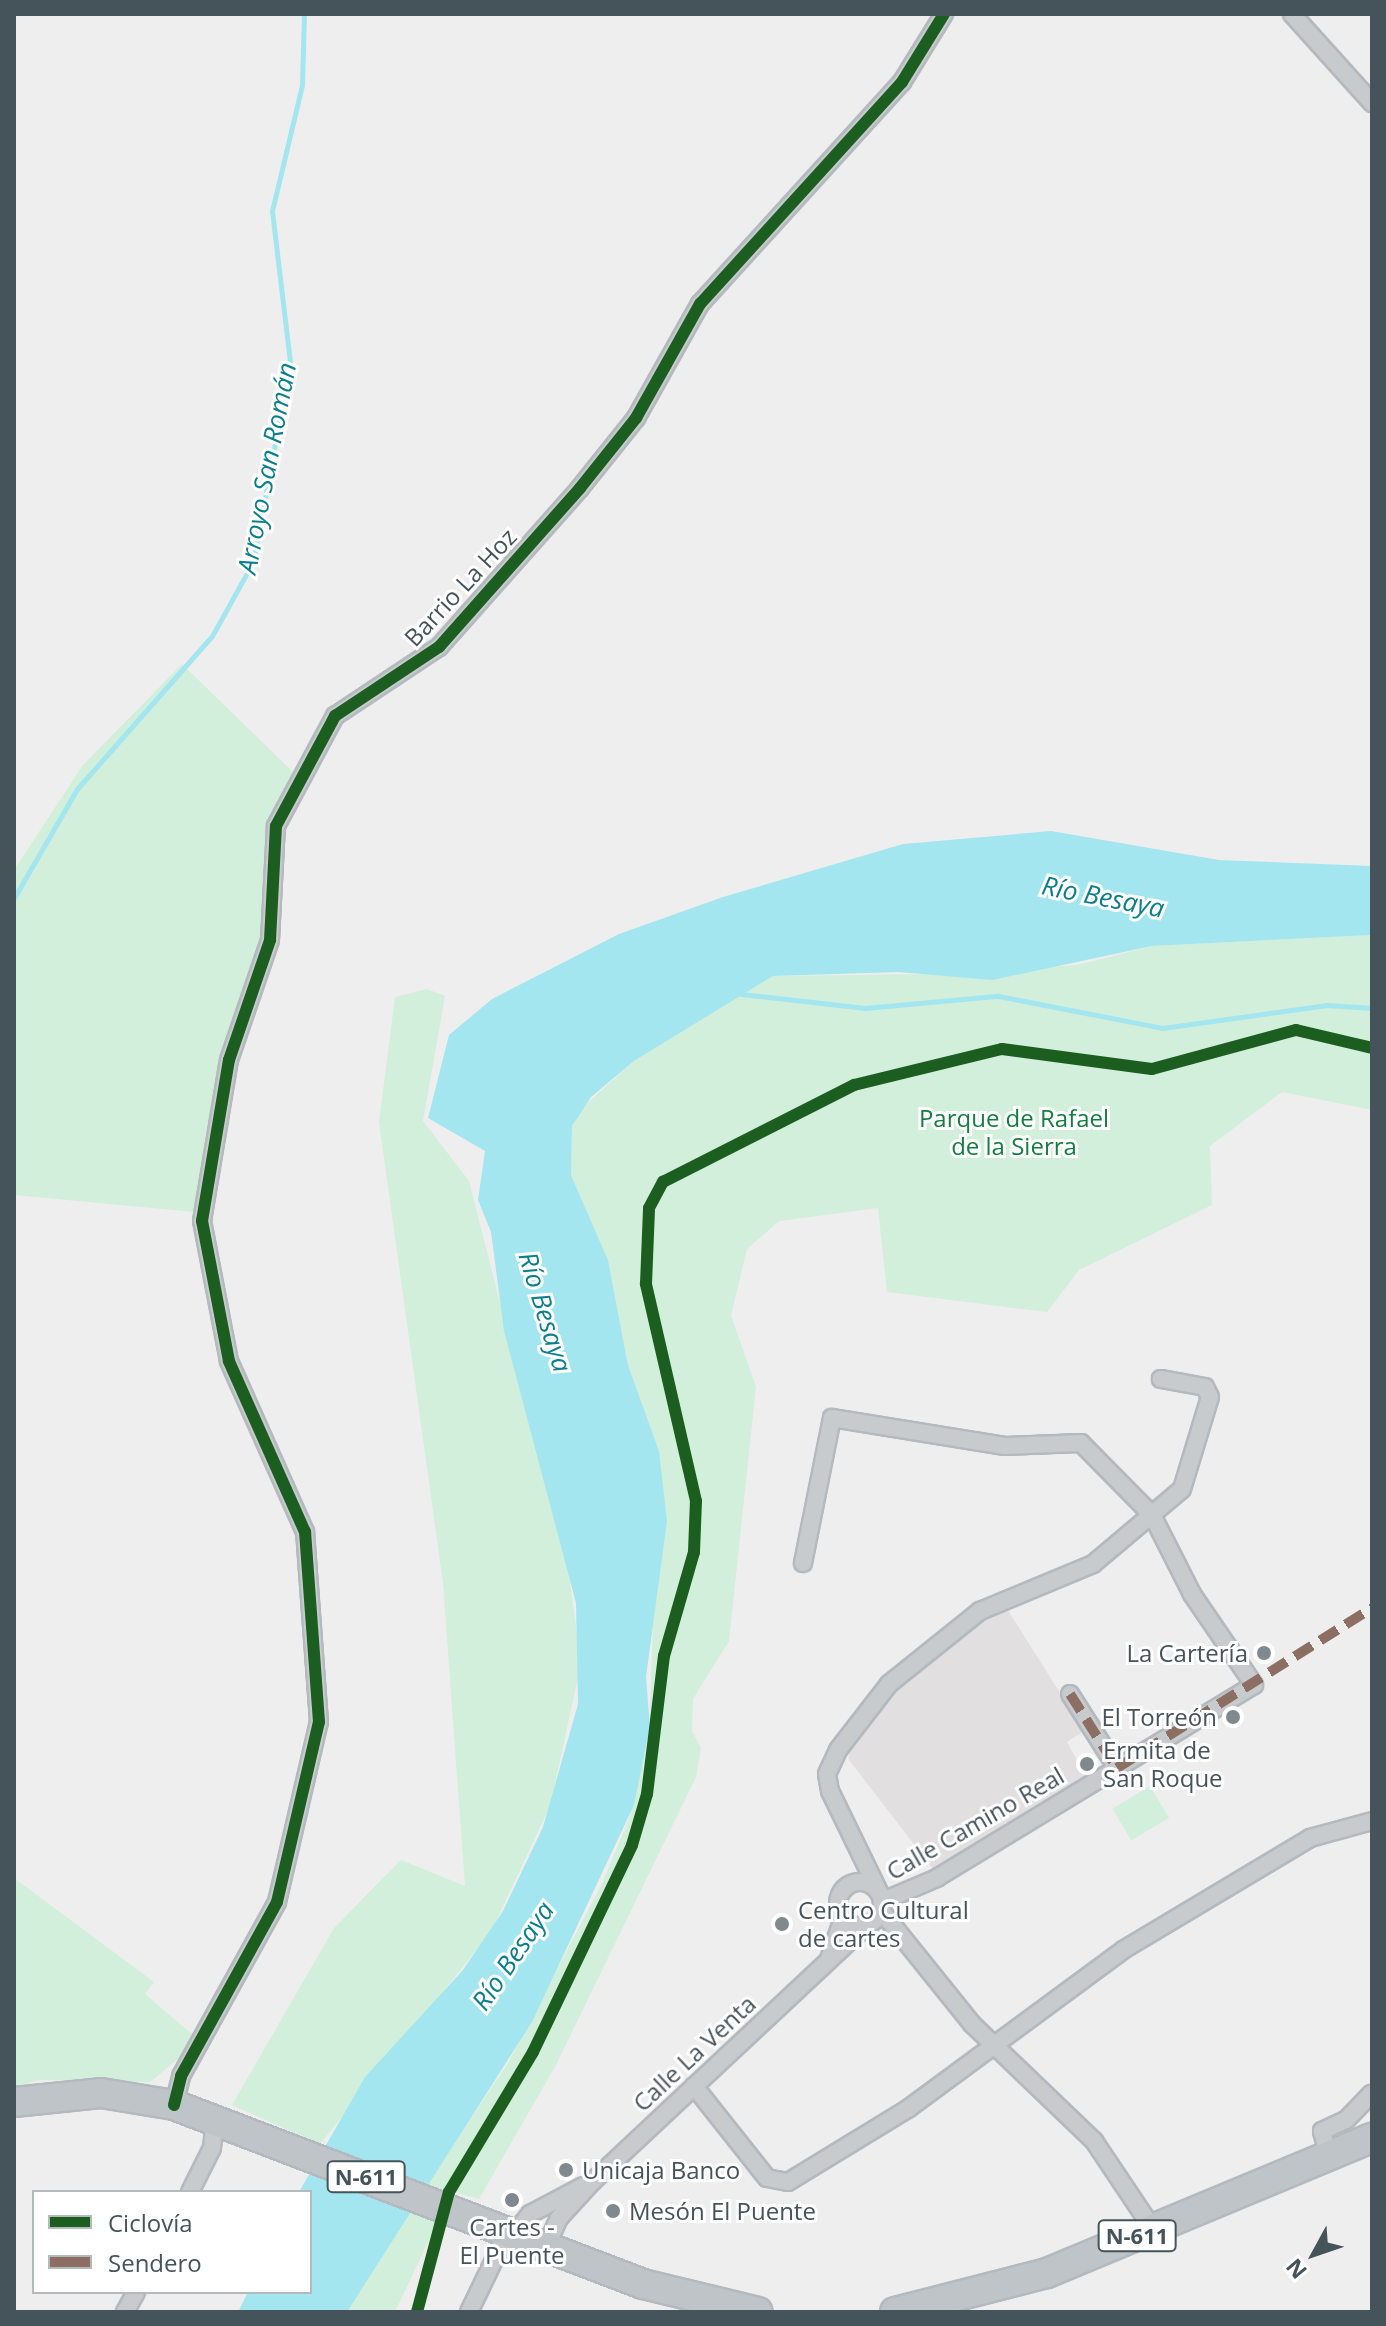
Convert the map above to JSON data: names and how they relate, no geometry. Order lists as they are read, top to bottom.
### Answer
{
  "streets": {
    "highway": ["N-611"],
    "street": ["Barrio La Hoz", "Calle Camino Real", "Calle La Venta"]
  },
  "crossings": [
    ["Barrio La Hoz", "N-611"],
    ["Calle Camino Real", "Calle La Venta"],
    ["Calle La Venta", "N-611"]
  ],
  "water": ["Arroyo San Román", "Río Besaya"],
  "parks": ["Parque de Rafael de la Sierra"],
  "places": [
    "La Cartería",
    "El Torreón",
    "Ermita de San Roque",
    "Centro Cultural de cartes",
    "Unicaja Banco",
    "Cartes - El Puente",
    "Mesón El Puente"
  ],
  "legend": ["Ciclovía", "Sendero"],
  "north": "bottom left"
}
